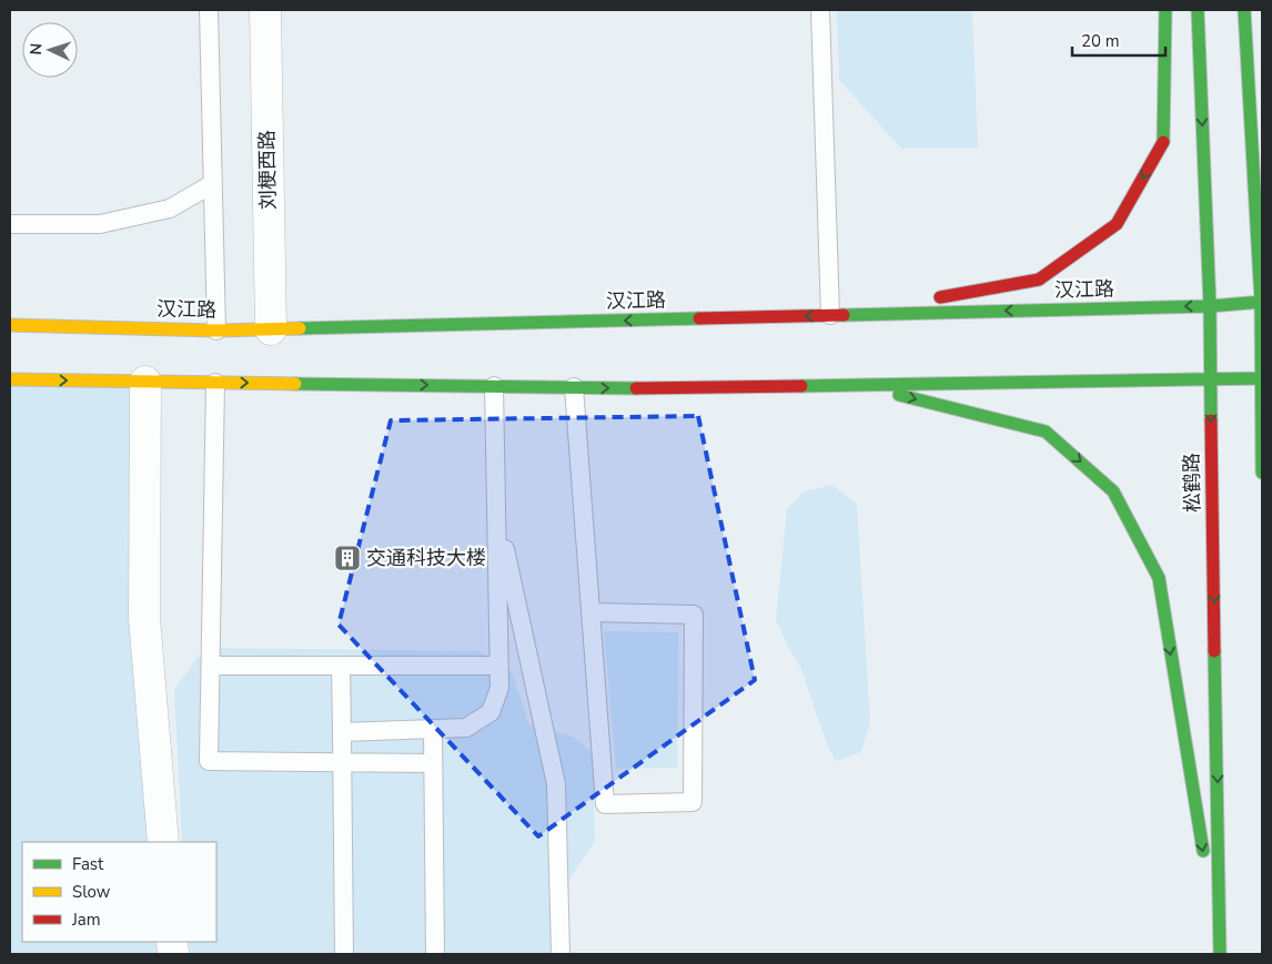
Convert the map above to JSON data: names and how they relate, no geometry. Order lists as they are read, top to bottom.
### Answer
{
  "streets": {
    "main road": ["汉江路", "松鹤路"],
    "street": ["刘梗西路"]
  },
  "crossings": [
    ["刘梗西路", "汉江路"],
    ["汉江路", "松鹤路"]
  ],
  "places": {
    "building": ["交通科技大楼"]
  },
  "legend": ["Fast", "Slow", "Jam"],
  "scale_bar": "20 m",
  "north": "left"
}
